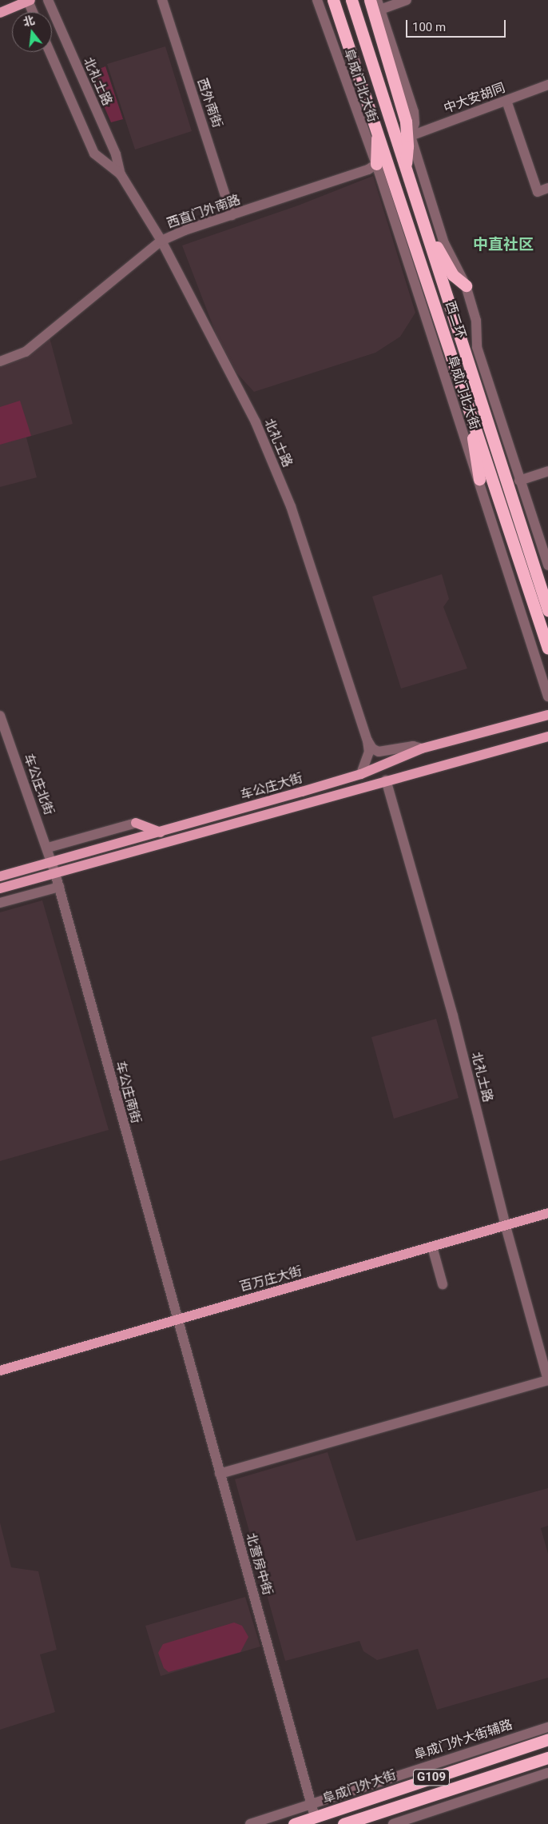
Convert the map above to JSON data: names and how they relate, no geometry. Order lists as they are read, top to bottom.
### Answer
{
  "streets": {
    "highway": ["西二环", "G109", "阜成门外大街"],
    "main road": ["车公庄大街", "百万庄大街"],
    "street": [
      "北礼士路",
      "阜成门北大街",
      "中大安胡同",
      "西外南街",
      "西直门外南路",
      "车公庄北街",
      "车公庄南街",
      "北营房中街",
      "阜成门外大街辅路"
    ]
  },
  "crossings": [
    ["北礼士路", "西直门外南路"],
    ["北礼士路", "车公庄大街"],
    ["北礼士路", "百万庄大街"],
    ["阜成门北大街", "中大安胡同"],
    ["阜成门北大街", "西直门外南路"],
    ["西外南街", "西直门外南路"],
    ["车公庄北街", "车公庄大街"],
    ["车公庄北街", "车公庄南街"],
    ["车公庄大街", "车公庄南街"],
    ["车公庄南街", "百万庄大街"],
    ["车公庄南街", "北营房中街"],
    ["百万庄大街", "北营房中街"],
    ["北营房中街", "阜成门外大街辅路"],
    ["北营房中街", "阜成门外大街"]
  ],
  "districts": ["中直社区"],
  "scale_bar": "100 m",
  "north": "top"
}
